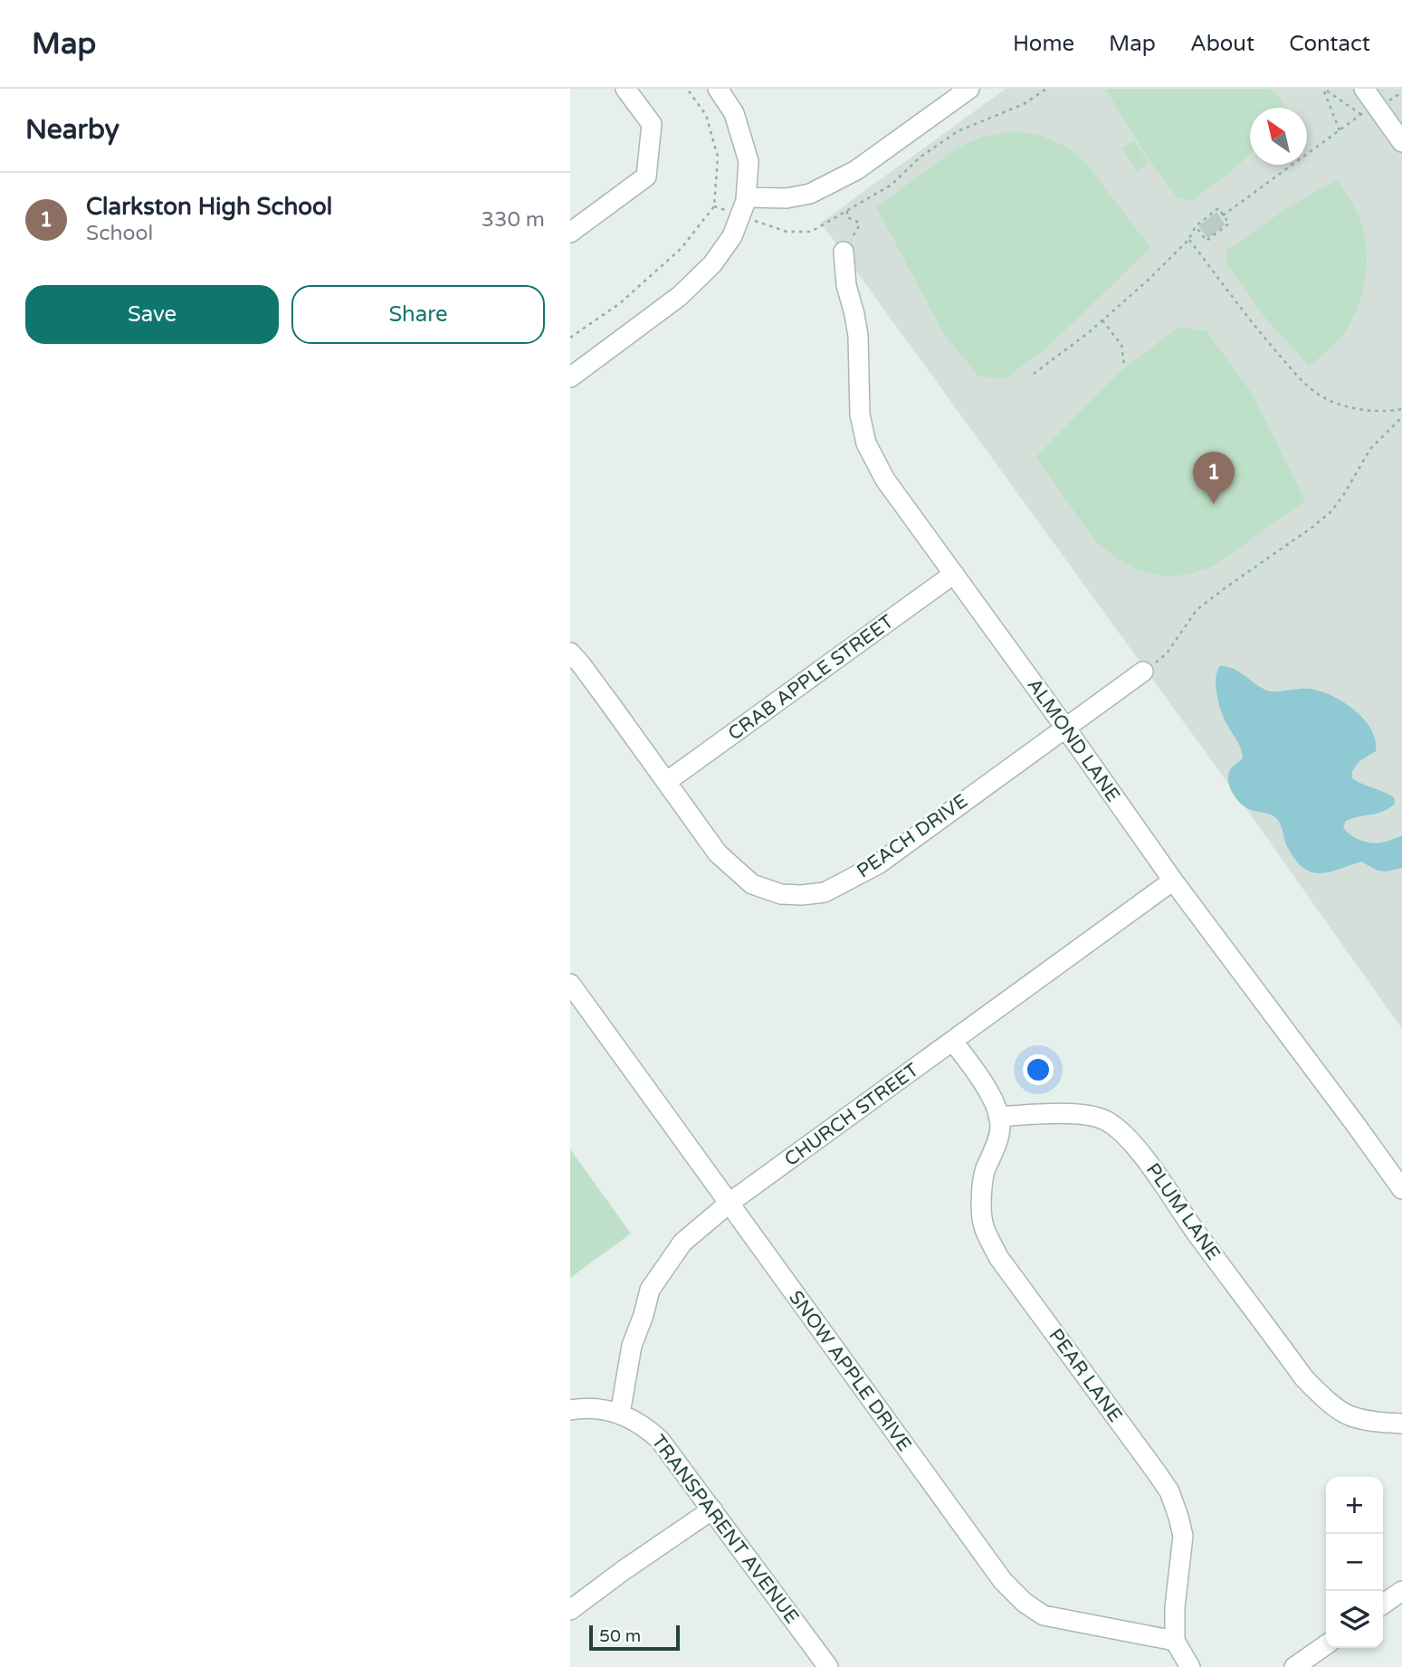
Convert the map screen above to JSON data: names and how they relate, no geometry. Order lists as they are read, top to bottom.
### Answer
{
  "streets": {
    "street": [
      "CRAB APPLE STREET",
      "ALMOND LANE",
      "PEACH DRIVE",
      "CHURCH STREET",
      "PLUM LANE",
      "SNOW APPLE DRIVE",
      "PEAR LANE",
      "TRANSPARENT AVENUE"
    ]
  },
  "crossings": [
    ["CRAB APPLE STREET", "ALMOND LANE"],
    ["CRAB APPLE STREET", "PEACH DRIVE"],
    ["ALMOND LANE", "PEACH DRIVE"],
    ["ALMOND LANE", "CHURCH STREET"],
    ["CHURCH STREET", "SNOW APPLE DRIVE"],
    ["CHURCH STREET", "TRANSPARENT AVENUE"],
    ["PLUM LANE", "PEAR LANE"],
    ["SNOW APPLE DRIVE", "PEAR LANE"]
  ],
  "scale_bar": "50 m",
  "north": "top left",
  "page": {
    "header": "Map",
    "nav": [
      "Home",
      "Map",
      "About",
      "Contact"
    ],
    "heading": "Nearby",
    "list": [
      {
        "mark": "1",
        "name": "Clarkston High School",
        "note": "School",
        "value": "330 m"
      }
    ],
    "buttons": ["Save", "Share"],
    "pins": "1",
    "map_buttons": ["+", "−"],
    "scale": "50 m"
  }
}
